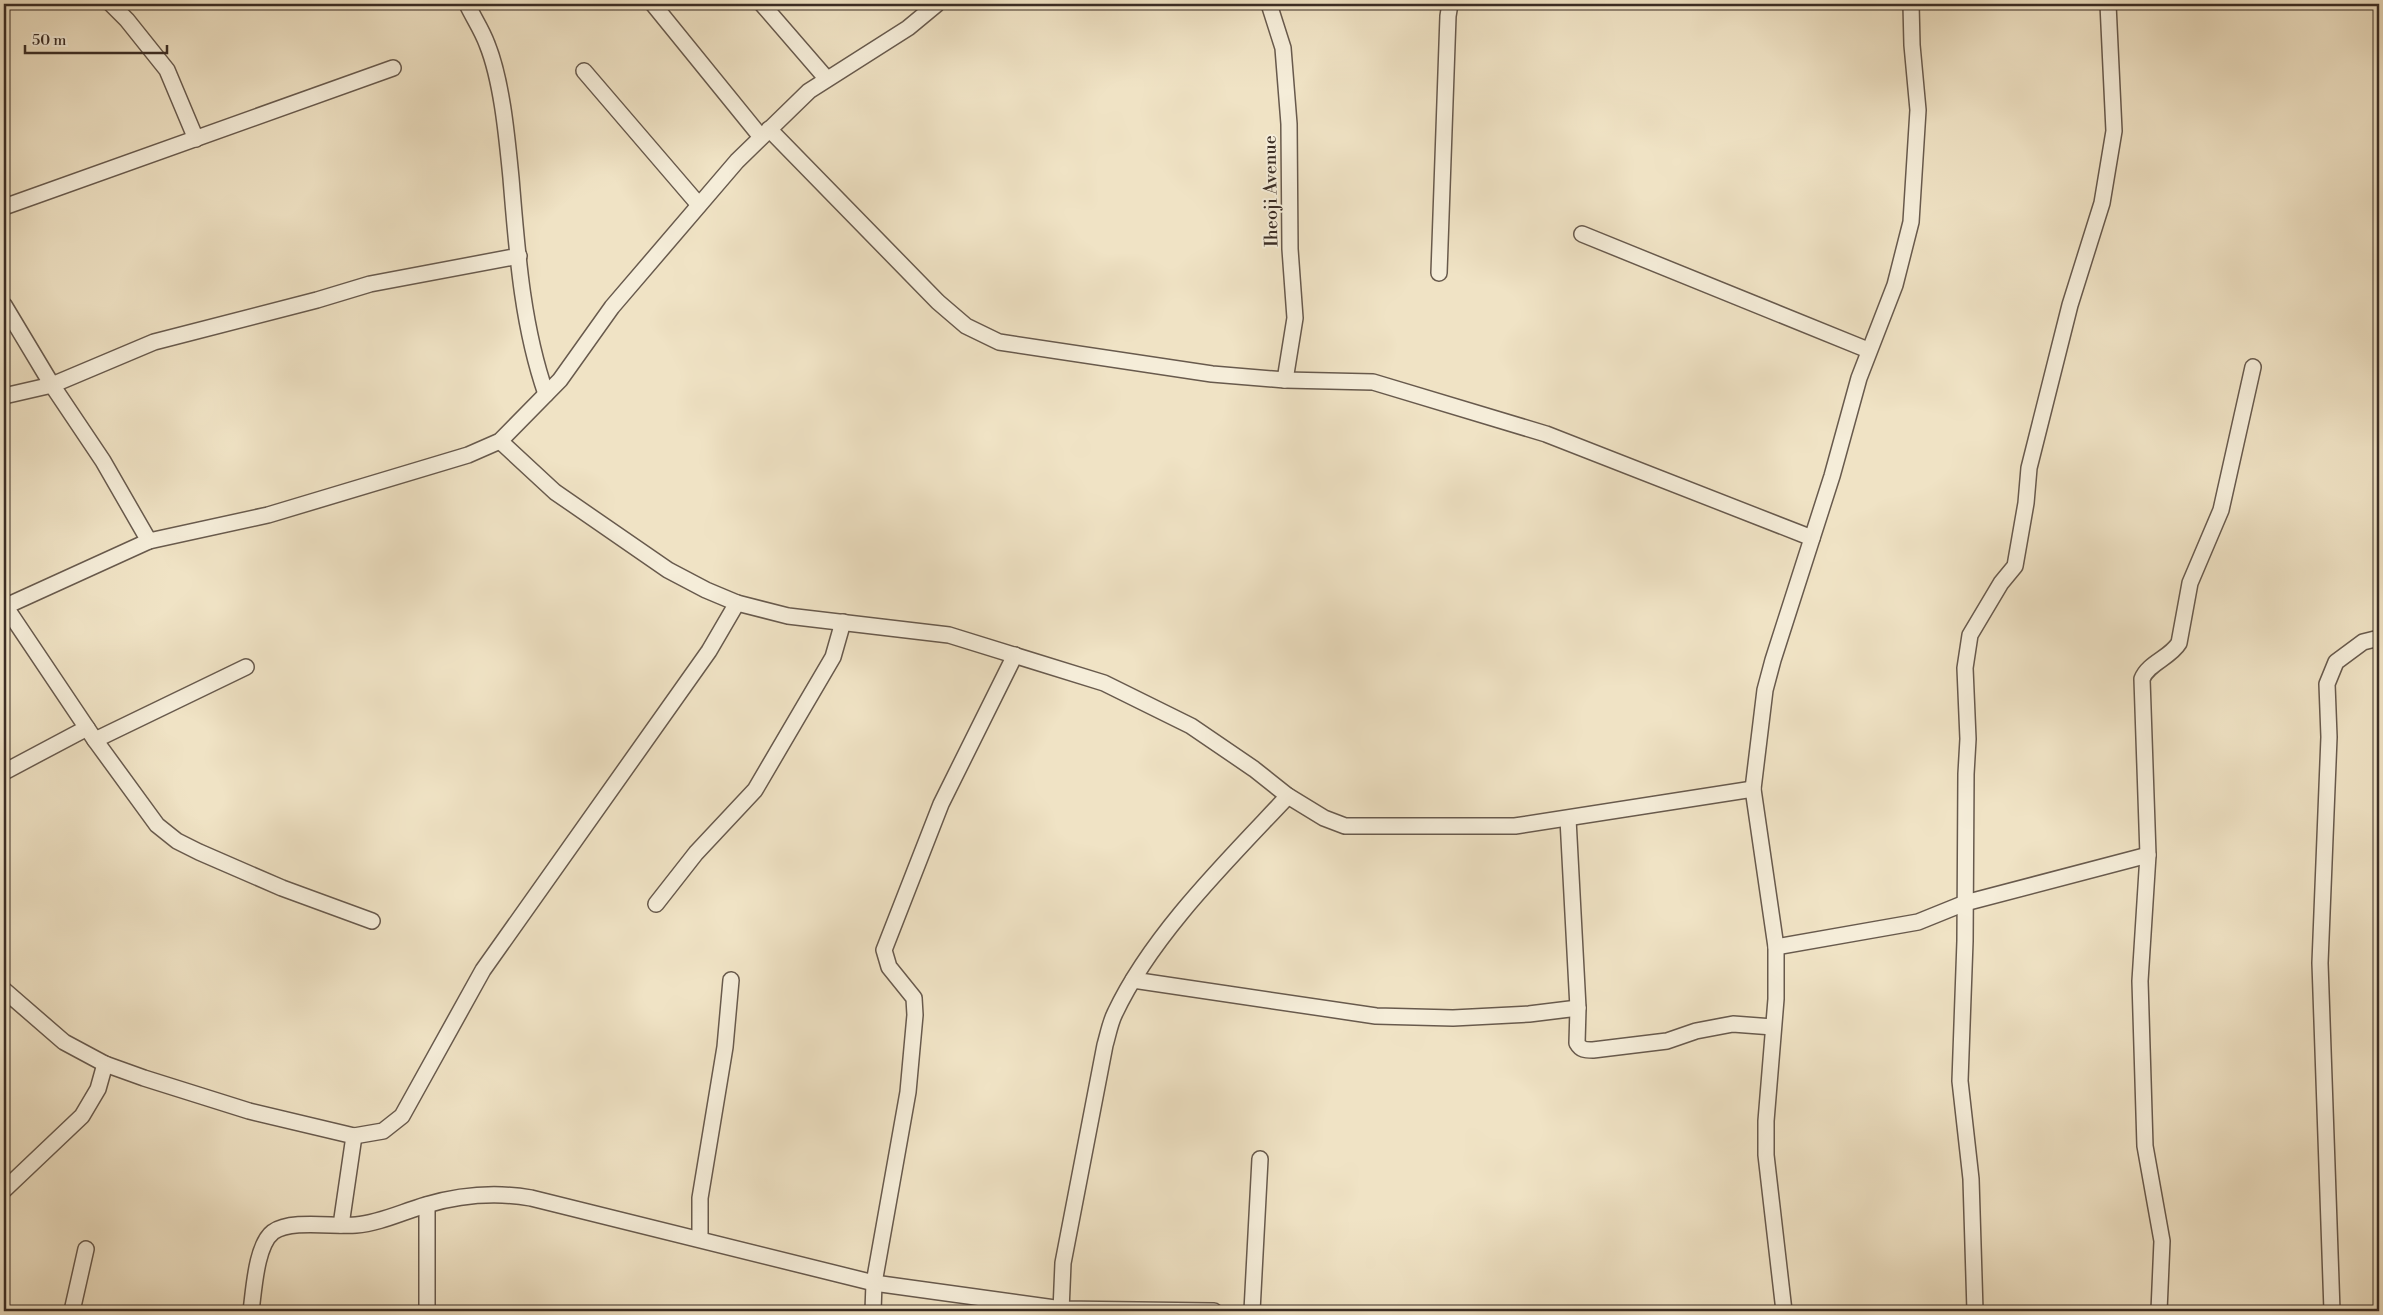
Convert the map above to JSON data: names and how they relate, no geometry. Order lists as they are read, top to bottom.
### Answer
{
  "streets": {
    "street": ["Iheoji Avenue"]
  },
  "scale_bar": "50 m"
}
